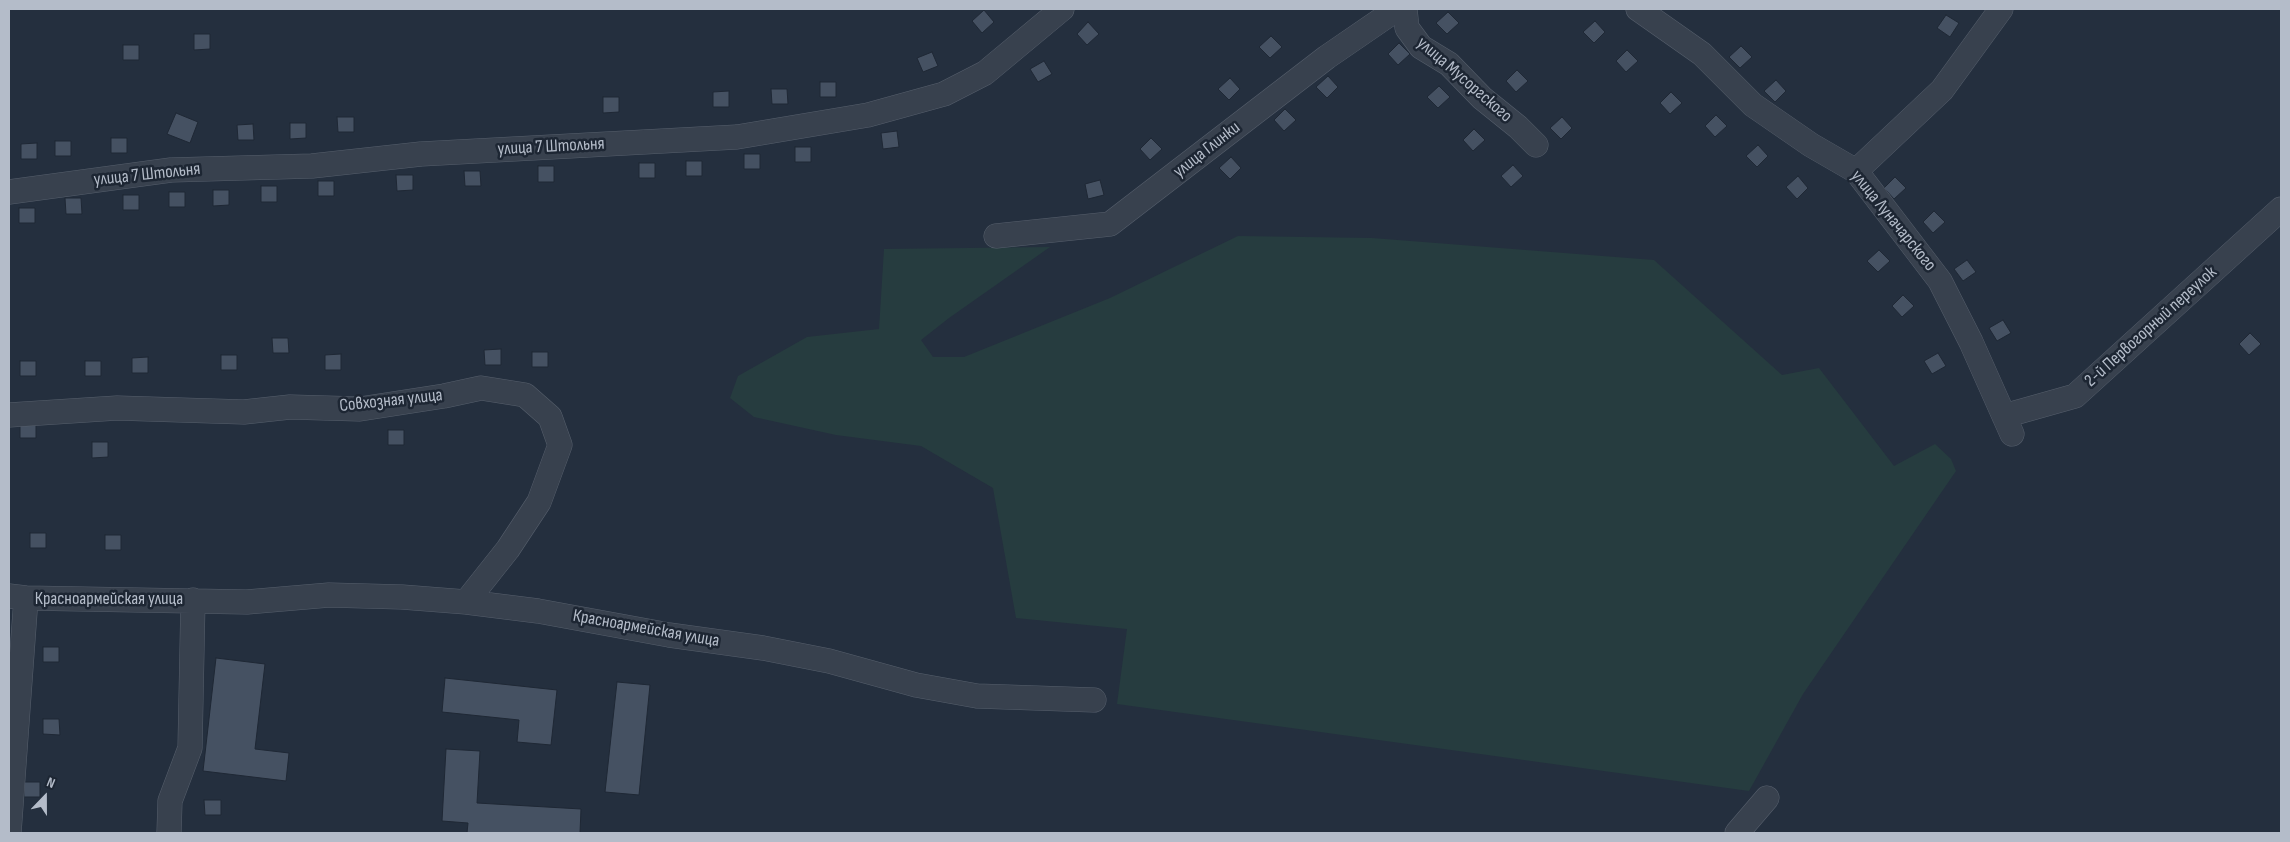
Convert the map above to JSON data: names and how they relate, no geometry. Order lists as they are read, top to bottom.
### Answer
{
  "streets": {
    "street": [
      "улица Мусоргского",
      "улица 7 Штольня",
      "улица Глинки",
      "улица Луначарского",
      "2-й Первогорный переулок",
      "Совхозная улица",
      "Красноармейская улица"
    ]
  },
  "crossings": [
    ["улица Луначарского", "2-й Первогорный переулок"],
    ["Совхозная улица", "Красноармейская улица"]
  ],
  "north": "top"
}
